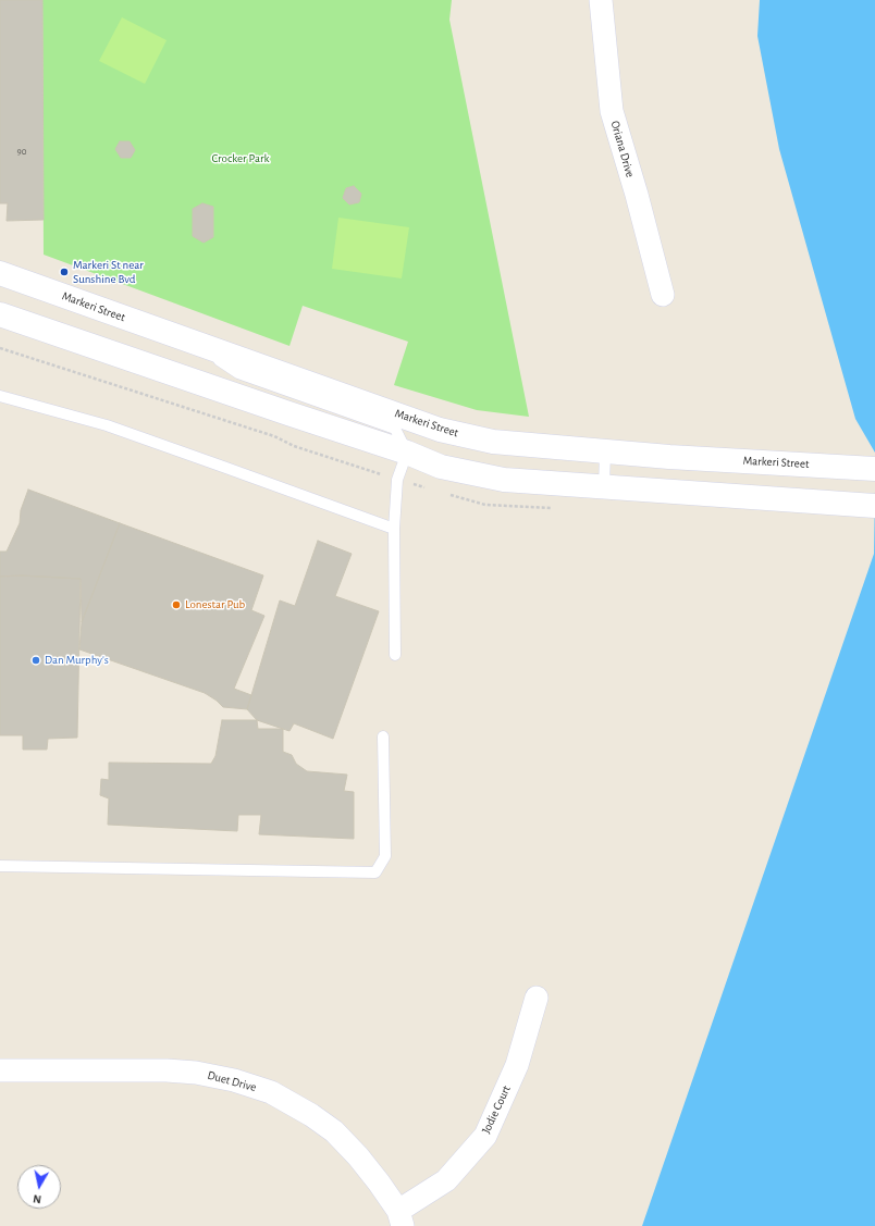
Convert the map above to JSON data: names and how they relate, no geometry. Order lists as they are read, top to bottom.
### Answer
{
  "streets": {
    "main road": ["Markeri Street"],
    "street": ["Oriana Drive", "Duet Drive", "Jodie Court"]
  },
  "crossings": [
    ["Duet Drive", "Jodie Court"]
  ],
  "parks": ["Crocker Park"],
  "places": ["Markeri St near Sunshine Bvd", "Lonestar Pub", "Dan Murphy's"],
  "house_numbers": ["90"],
  "north": "bottom"
}
